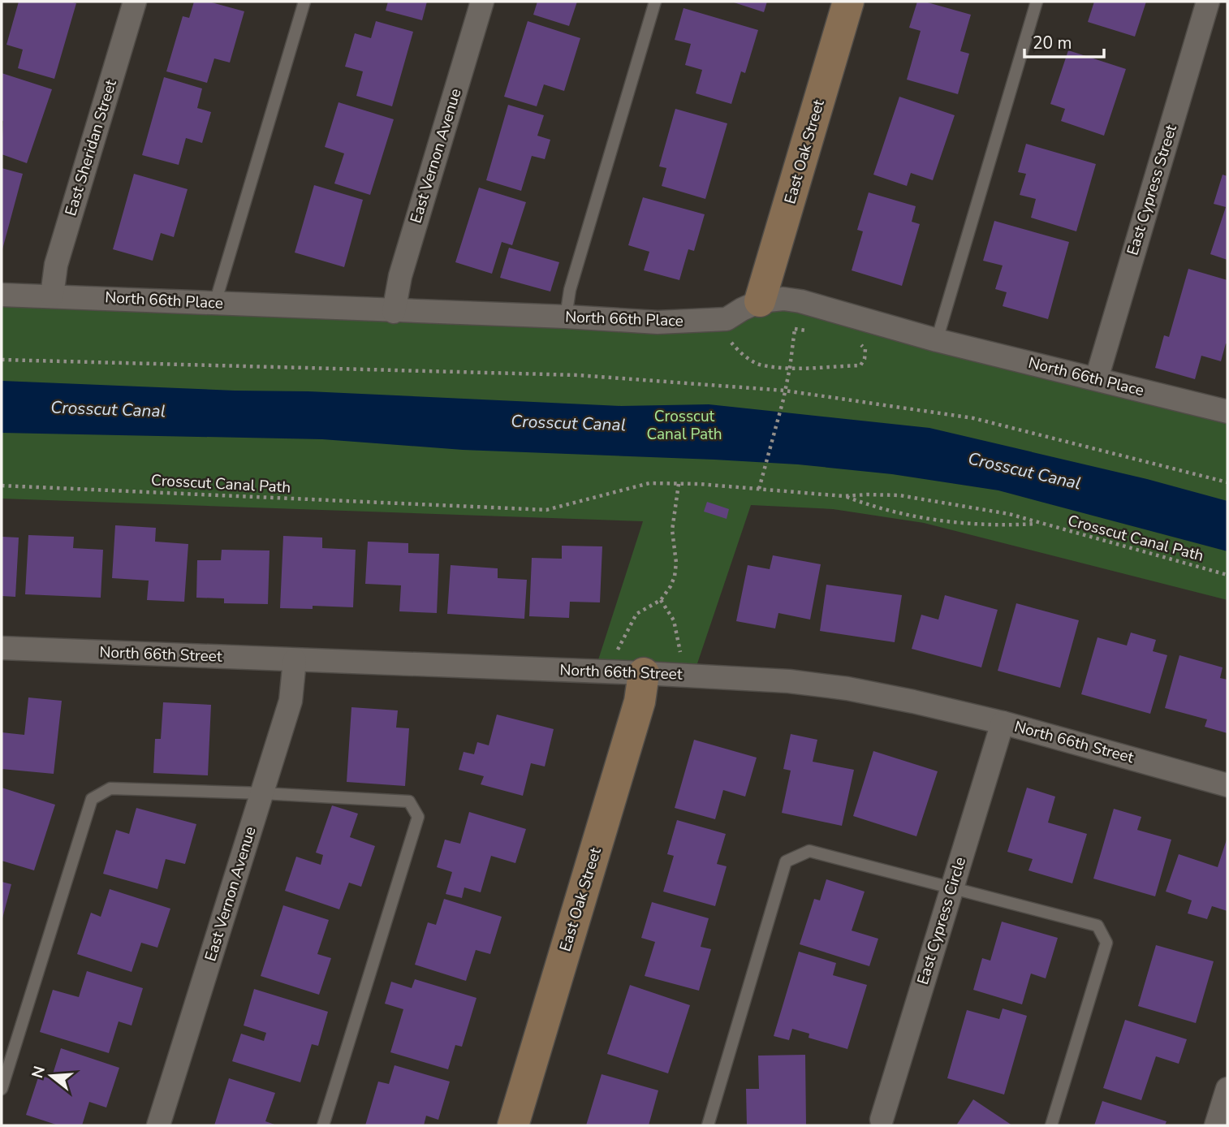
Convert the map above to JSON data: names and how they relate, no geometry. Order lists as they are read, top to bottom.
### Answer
{
  "streets": {
    "street": [
      "East Sheridan Street",
      "East Oak Street",
      "East Vernon Avenue",
      "East Cypress Street",
      "North 66th Place",
      "North 66th Street",
      "East Cypress Circle"
    ],
    "path": ["Crosscut Canal Path"]
  },
  "crossings": [
    ["East Sheridan Street", "North 66th Place"],
    ["East Oak Street", "North 66th Place"],
    ["East Oak Street", "North 66th Street"],
    ["East Vernon Avenue", "North 66th Place"],
    ["East Vernon Avenue", "North 66th Street"],
    ["East Cypress Street", "North 66th Place"],
    ["North 66th Street", "East Cypress Circle"]
  ],
  "water": ["Crosscut Canal"],
  "parks": ["Crosscut Canal Path"],
  "scale_bar": "20 m",
  "north": "left"
}
